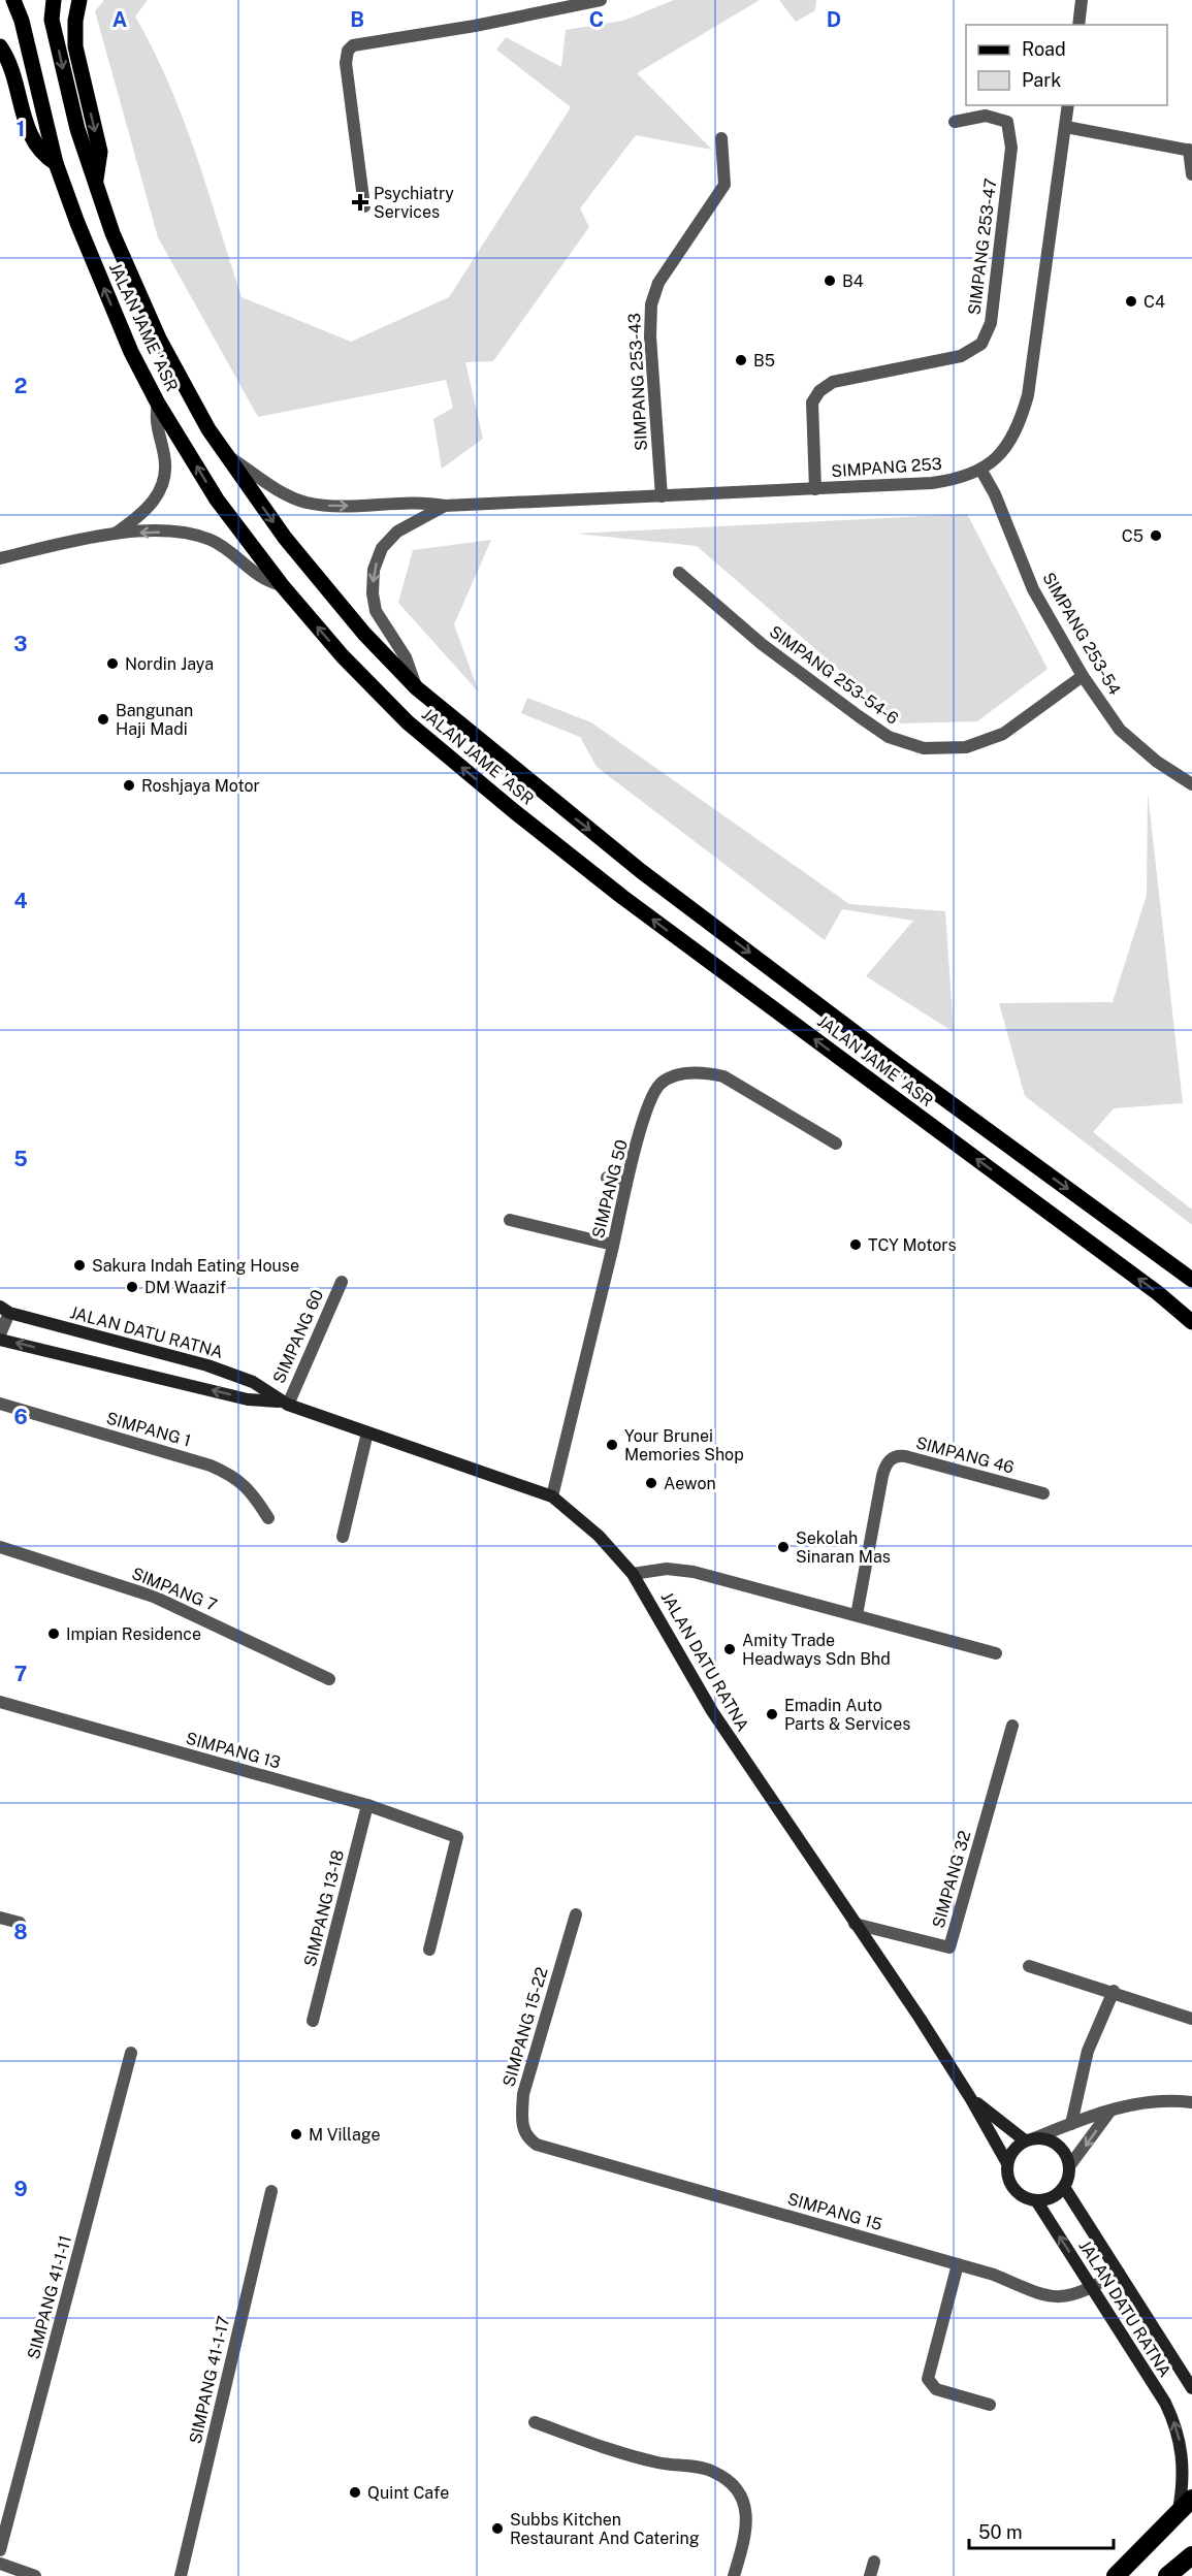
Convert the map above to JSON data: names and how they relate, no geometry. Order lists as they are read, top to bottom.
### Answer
{
  "streets": {
    "main road": ["JALAN JAME 'ASR", "JALAN DATU RATNA"],
    "street": [
      "SIMPANG 253-47",
      "SIMPANG 253-43",
      "SIMPANG 253",
      "SIMPANG 253-54",
      "SIMPANG 253-54-6",
      "SIMPANG 50",
      "SIMPANG 60",
      "SIMPANG 1",
      "SIMPANG 46",
      "SIMPANG 7",
      "SIMPANG 13",
      "SIMPANG 32",
      "SIMPANG 13-18",
      "SIMPANG 15-22",
      "SIMPANG 15",
      "SIMPANG 41-1-11",
      "SIMPANG 41-1-17"
    ]
  },
  "crossings": [
    ["SIMPANG 253-47", "SIMPANG 253"],
    ["JALAN JAME 'ASR", "SIMPANG 253"],
    ["SIMPANG 253-43", "SIMPANG 253"],
    ["SIMPANG 253", "SIMPANG 253-54"],
    ["SIMPANG 253-54", "SIMPANG 253-54-6"],
    ["SIMPANG 50", "JALAN DATU RATNA"],
    ["JALAN DATU RATNA", "SIMPANG 60"],
    ["JALAN DATU RATNA", "SIMPANG 32"],
    ["JALAN DATU RATNA", "SIMPANG 15"],
    ["SIMPANG 13", "SIMPANG 13-18"],
    ["SIMPANG 15-22", "SIMPANG 15"]
  ],
  "places": {
    "health": ["Psychiatry Services"],
    "other": [
      "B4",
      "C4",
      "B5",
      "C5",
      "Nordin Jaya",
      "Bangunan Haji Madi",
      "Roshjaya Motor",
      "TCY Motors",
      "Sakura Indah Eating House",
      "DM Waazif",
      "Your Brunei Memories Shop",
      "Aewon",
      "Sekolah Sinaran Mas",
      "Impian Residence",
      "Amity Trade Headways Sdn Bhd",
      "Emadin Auto Parts & Services",
      "M Village",
      "Quint Cafe",
      "Subbs Kitchen Restaurant And Catering"
    ]
  },
  "legend": ["Road", "Park"],
  "scale_bar": "50 m",
  "grid": {
    "columns": [
      "A",
      "B",
      "C",
      "D"
    ],
    "rows": [
      "1",
      "2",
      "3",
      "4",
      "5",
      "6",
      "7",
      "8",
      "9"
    ]
  }
}
